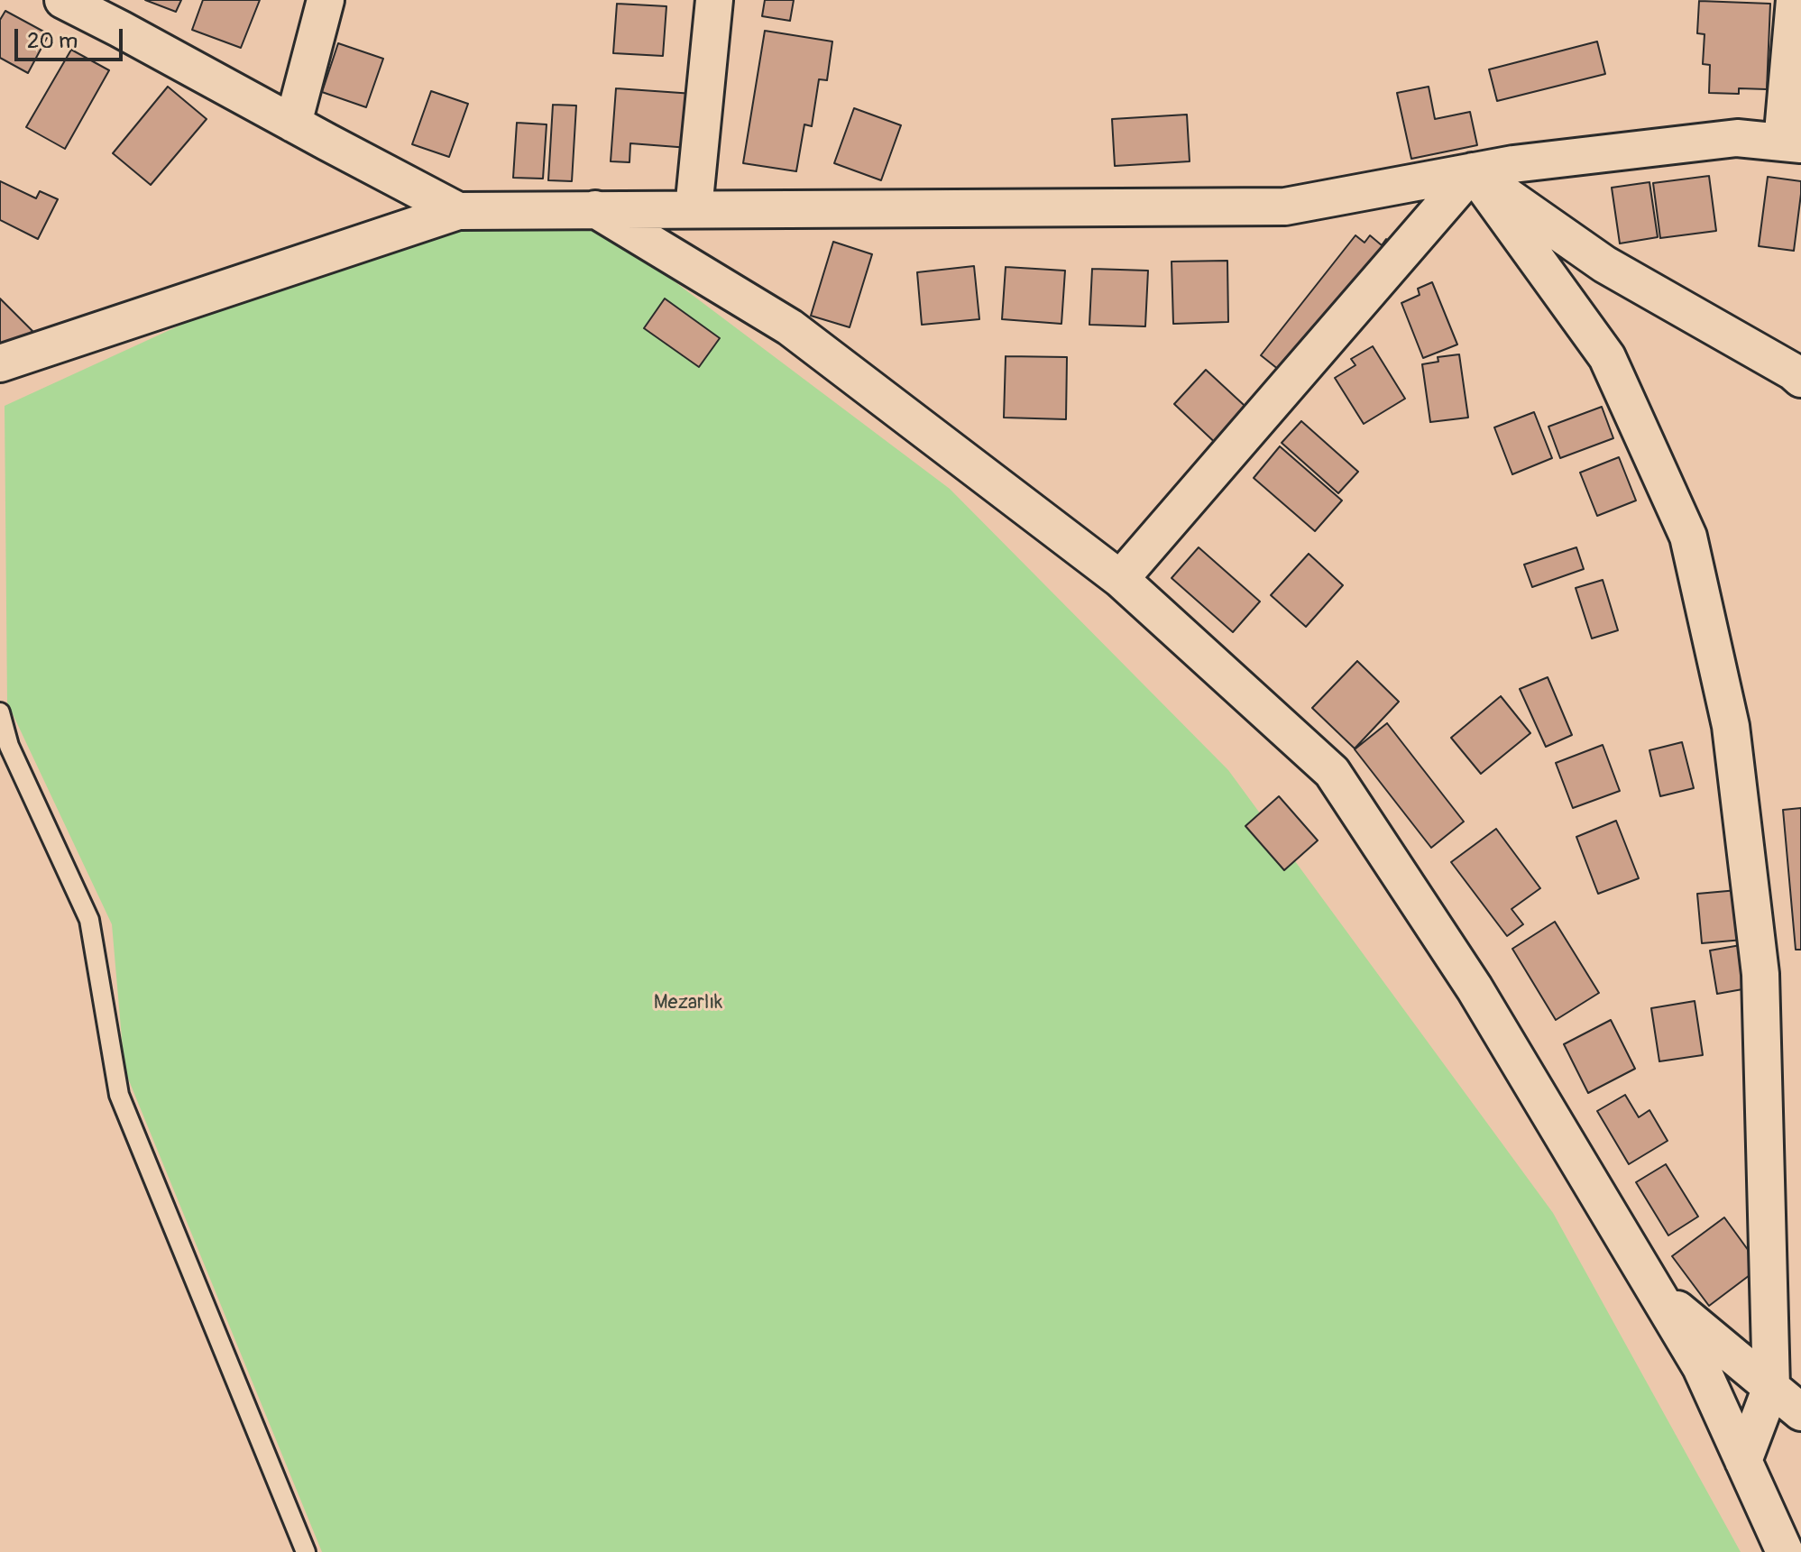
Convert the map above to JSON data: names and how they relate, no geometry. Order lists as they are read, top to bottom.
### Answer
{
  "parks": ["Mezarlık"],
  "scale_bar": "20 m"
}
